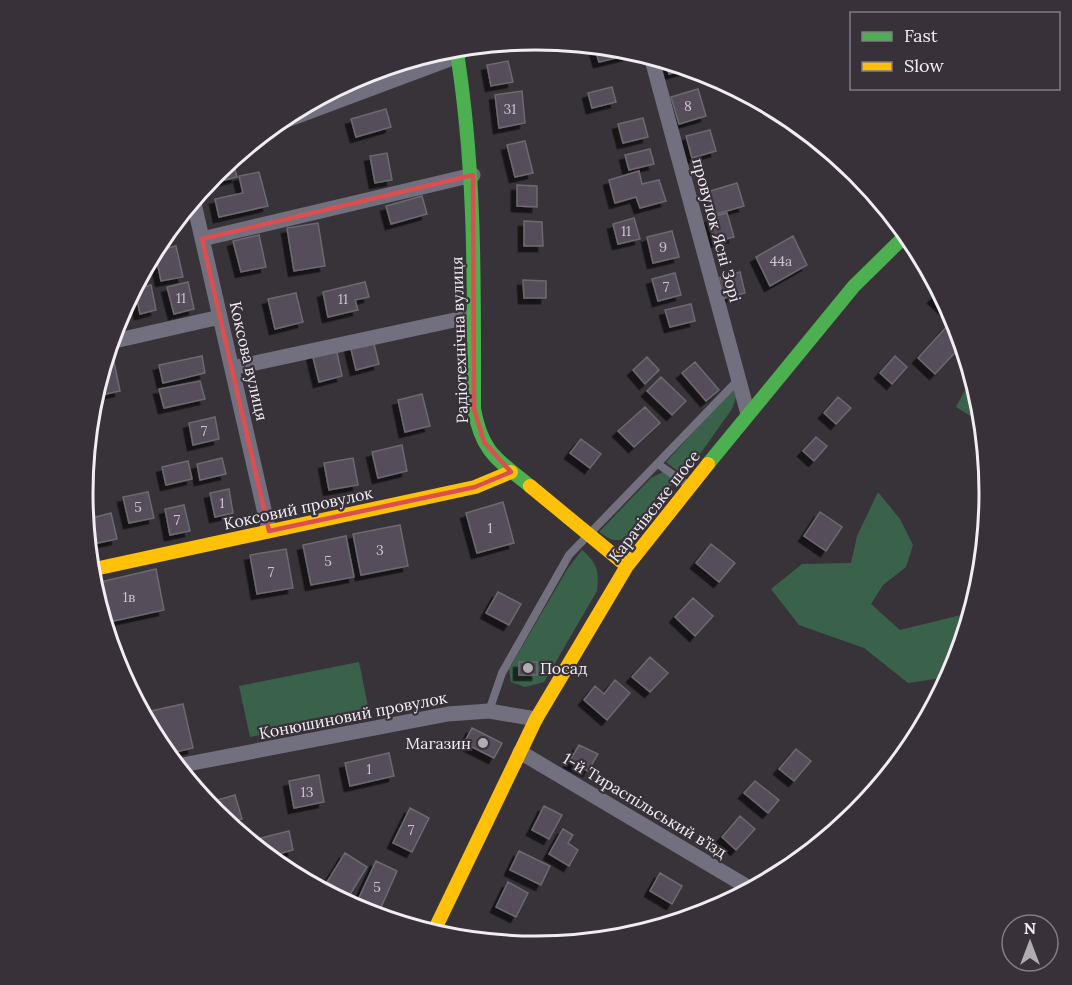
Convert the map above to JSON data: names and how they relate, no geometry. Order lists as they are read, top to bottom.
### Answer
{
  "streets": {
    "main road": ["Радіотехнічна вулиця", "Карачівське шосе", "Коксовий провулок"],
    "street": [
      "провулок Ясні Зорі",
      "Коксова вулиця",
      "Конюшиновий провулок",
      "1-й Тираспільський в’їзд"
    ]
  },
  "crossings": [
    ["провулок Ясні Зорі", "Карачівське шосе"],
    ["Радіотехнічна вулиця", "Карачівське шосе"],
    ["Радіотехнічна вулиця", "Коксовий провулок"],
    ["Коксова вулиця", "Коксовий провулок"],
    ["Карачівське шосе", "Конюшиновий провулок"],
    ["Карачівське шосе", "1-й Тираспільський в’їзд"]
  ],
  "places": ["Посад", "Магазин"],
  "house_numbers": [
    "8",
    "31",
    "11",
    "9",
    "44а",
    "7",
    "11",
    "11",
    "7",
    "1",
    "5",
    "7",
    "1",
    "3",
    "5",
    "7",
    "1в",
    "1",
    "13",
    "7",
    "5"
  ],
  "legend": ["Fast", "Slow"],
  "north": "top"
}
